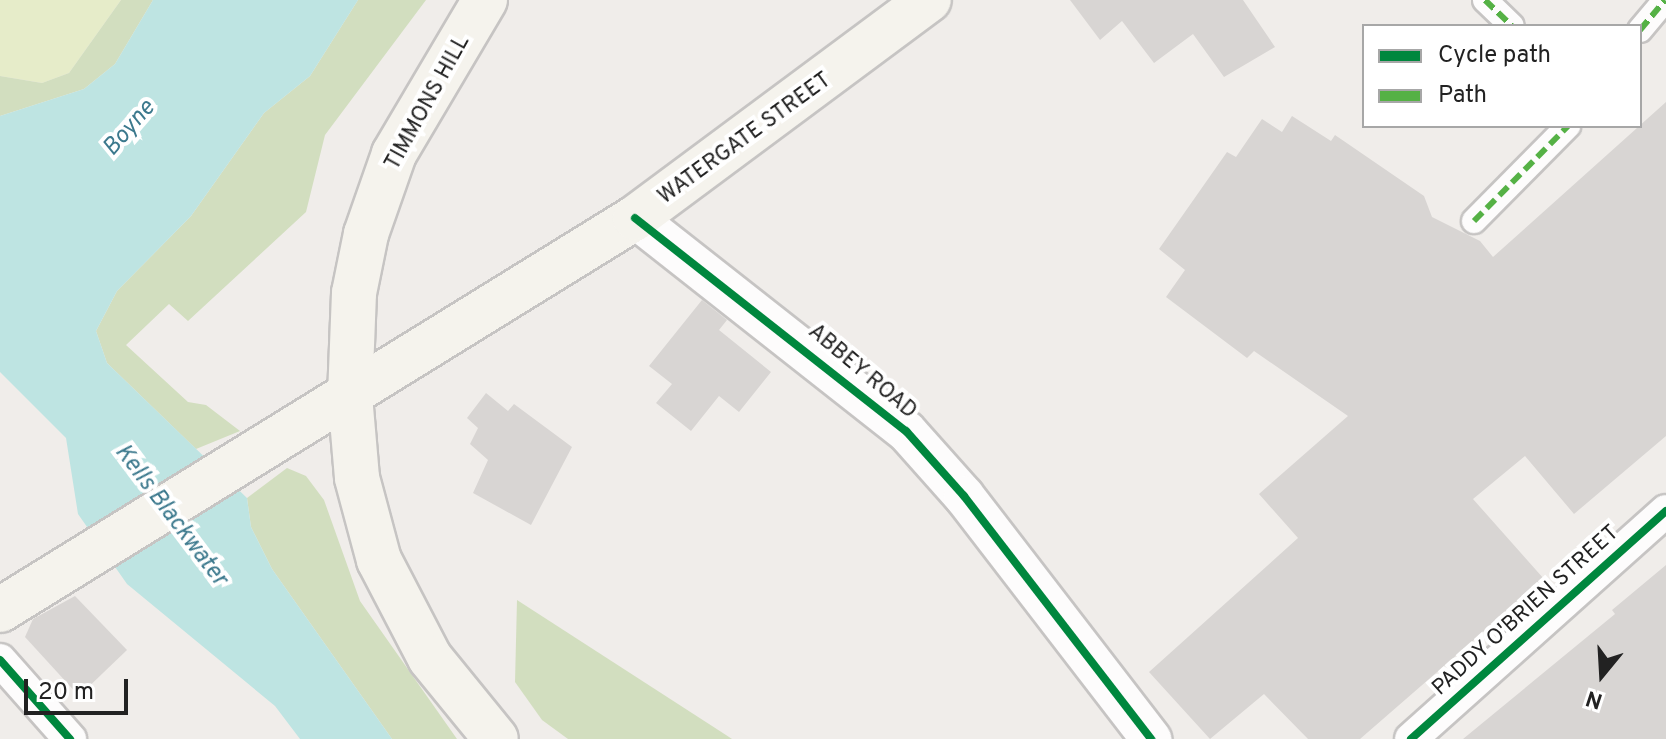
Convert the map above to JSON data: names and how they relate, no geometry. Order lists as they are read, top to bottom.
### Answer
{
  "streets": {
    "main road": ["TIMMONS HILL", "WATERGATE STREET"],
    "street": ["ABBEY ROAD", "PADDY O'BRIEN STREET"]
  },
  "crossings": [
    ["TIMMONS HILL", "WATERGATE STREET"],
    ["WATERGATE STREET", "ABBEY ROAD"]
  ],
  "water": ["Boyne", "Kells Blackwater"],
  "legend": ["Cycle path", "Path"],
  "scale_bar": "20 m",
  "north": "bottom"
}
